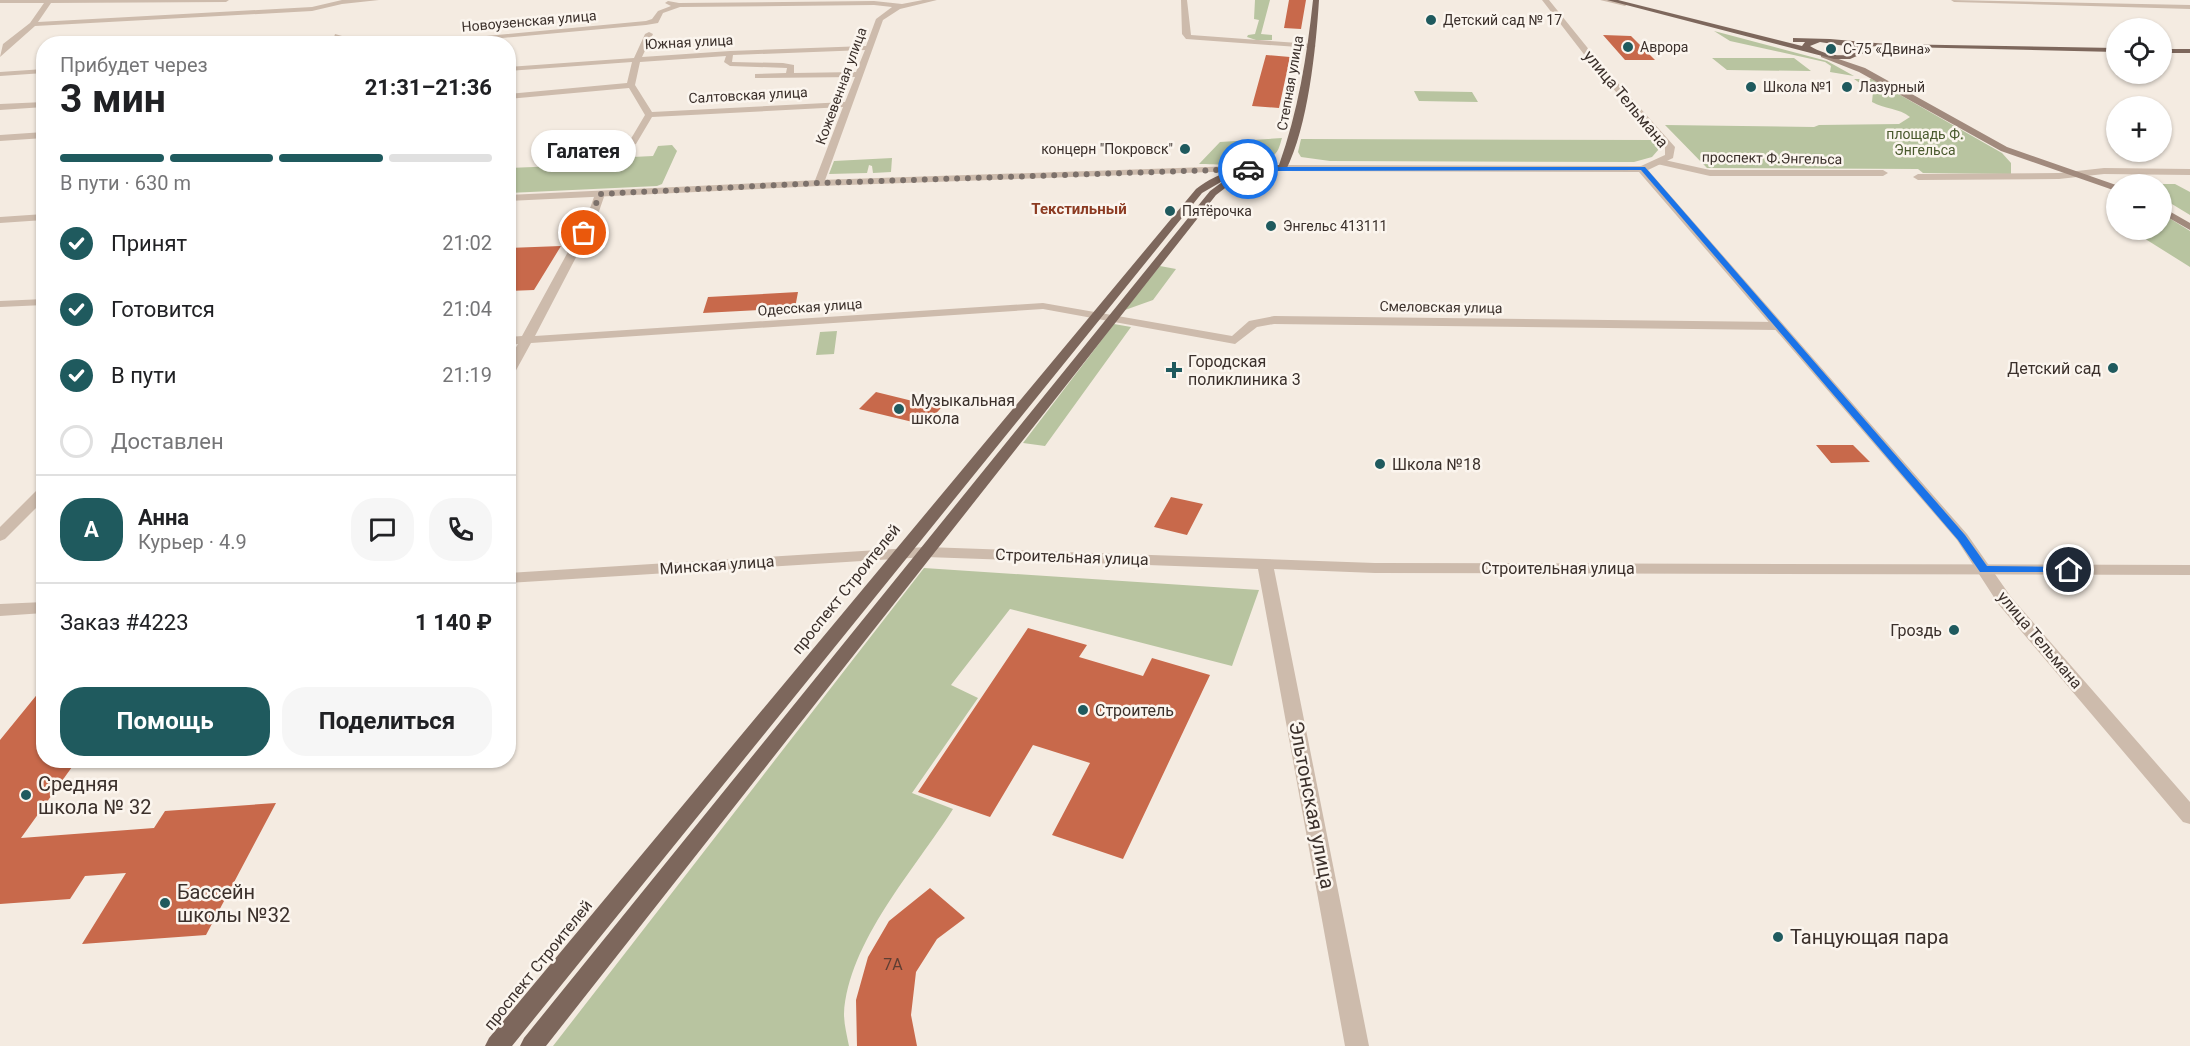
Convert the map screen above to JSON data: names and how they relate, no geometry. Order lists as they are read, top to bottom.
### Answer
{
  "streets": {
    "main road": ["Степная улица", "проспект Строителей"],
    "street": [
      "Новоузенская улица",
      "Южная улица",
      "Кожевенная улица",
      "Салтовская улица",
      "улица Тельмана",
      "проспект Ф.Энгельса",
      "Одесская улица",
      "Смеловская улица",
      "Строительная улица",
      "Минская улица",
      "Эльтонская улица"
    ]
  },
  "crossings": [
    ["Южная улица", "Кожевенная улица"],
    ["Кожевенная улица", "Салтовская улица"],
    ["улица Тельмана", "проспект Ф.Энгельса"],
    ["улица Тельмана", "Смеловская улица"],
    ["улица Тельмана", "Строительная улица"],
    ["Одесская улица", "Смеловская улица"],
    ["Одесская улица", "проспект Строителей"],
    ["Строительная улица", "Минская улица"],
    ["Строительная улица", "Эльтонская улица"],
    ["Минская улица", "проспект Строителей"]
  ],
  "districts": ["Текстильный"],
  "parks": ["площадь Ф. Энгельса"],
  "places": {
    "other": [
      "Детский сад № 17",
      "Аврора",
      "С-75 «Двина»",
      "Школа №1",
      "Лазурный",
      "концерн \"Покровск\"",
      "Пятёрочка",
      "Энгельс 413111",
      "Галатея",
      "Детский сад",
      "Музыкальная школа",
      "Школа №18",
      "Гроздь",
      "Строитель",
      "Средняя школа № 32",
      "Бассейн школы №32",
      "Танцующая пара"
    ],
    "health": ["Городская поликлиника 3"]
  },
  "house_numbers": ["7А"],
  "page": {
    "map_buttons": ["+", "−"],
    "heading": ["3 мин", "Прибудет через", "21:31–21:36"],
    "panel": [
      "Анна",
      "Курьер · 4.9",
      "Заказ #4223",
      "1 140 ₽"
    ],
    "bubble": "Галатея",
    "bar": "В пути · 630 m",
    "list": [
      ["Принят", "21:02"],
      ["Готовится", "21:04"],
      ["В пути", "21:19"],
      "Доставлен"
    ],
    "round": "А",
    "buttons": ["Помощь", "Поделиться"]
  }
}
